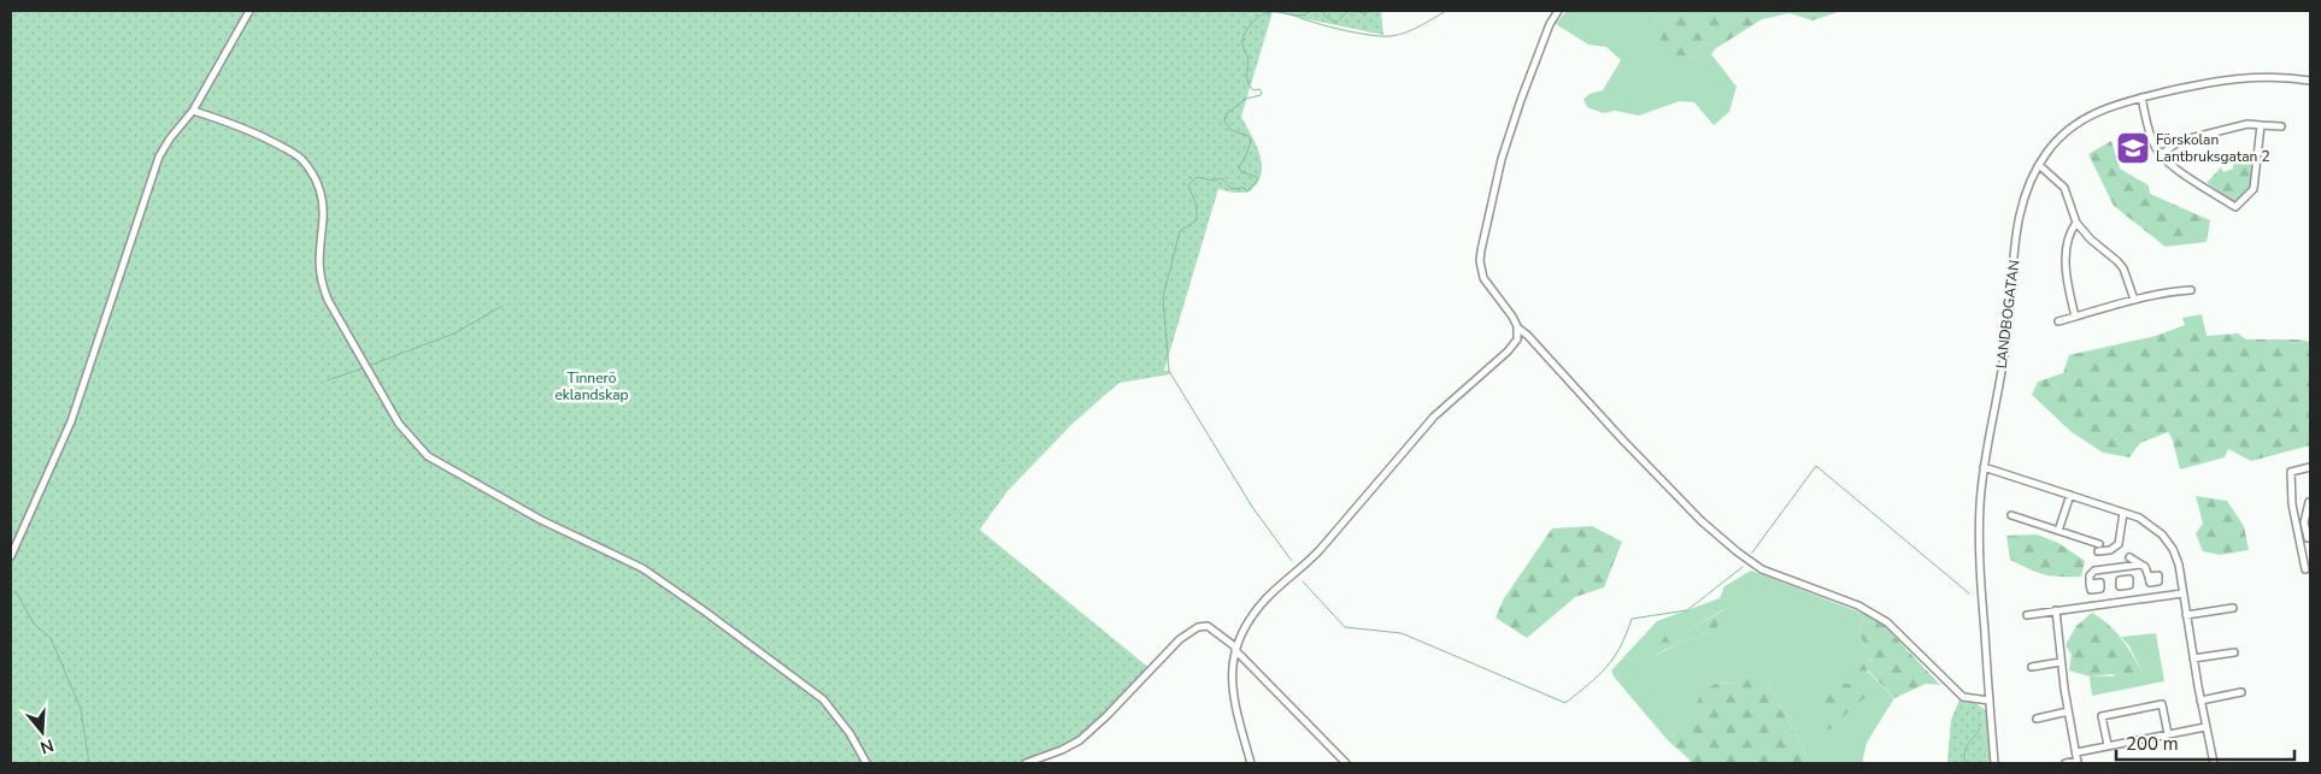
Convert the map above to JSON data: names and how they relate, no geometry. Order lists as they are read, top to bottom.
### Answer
{
  "streets": {
    "street": ["LANDBOGATAN"]
  },
  "parks": ["Tinnerö eklandskap"],
  "places": {
    "school or university": ["Förskolan Lantbruksgatan 2"]
  },
  "scale_bar": "200 m",
  "north": "bottom"
}
